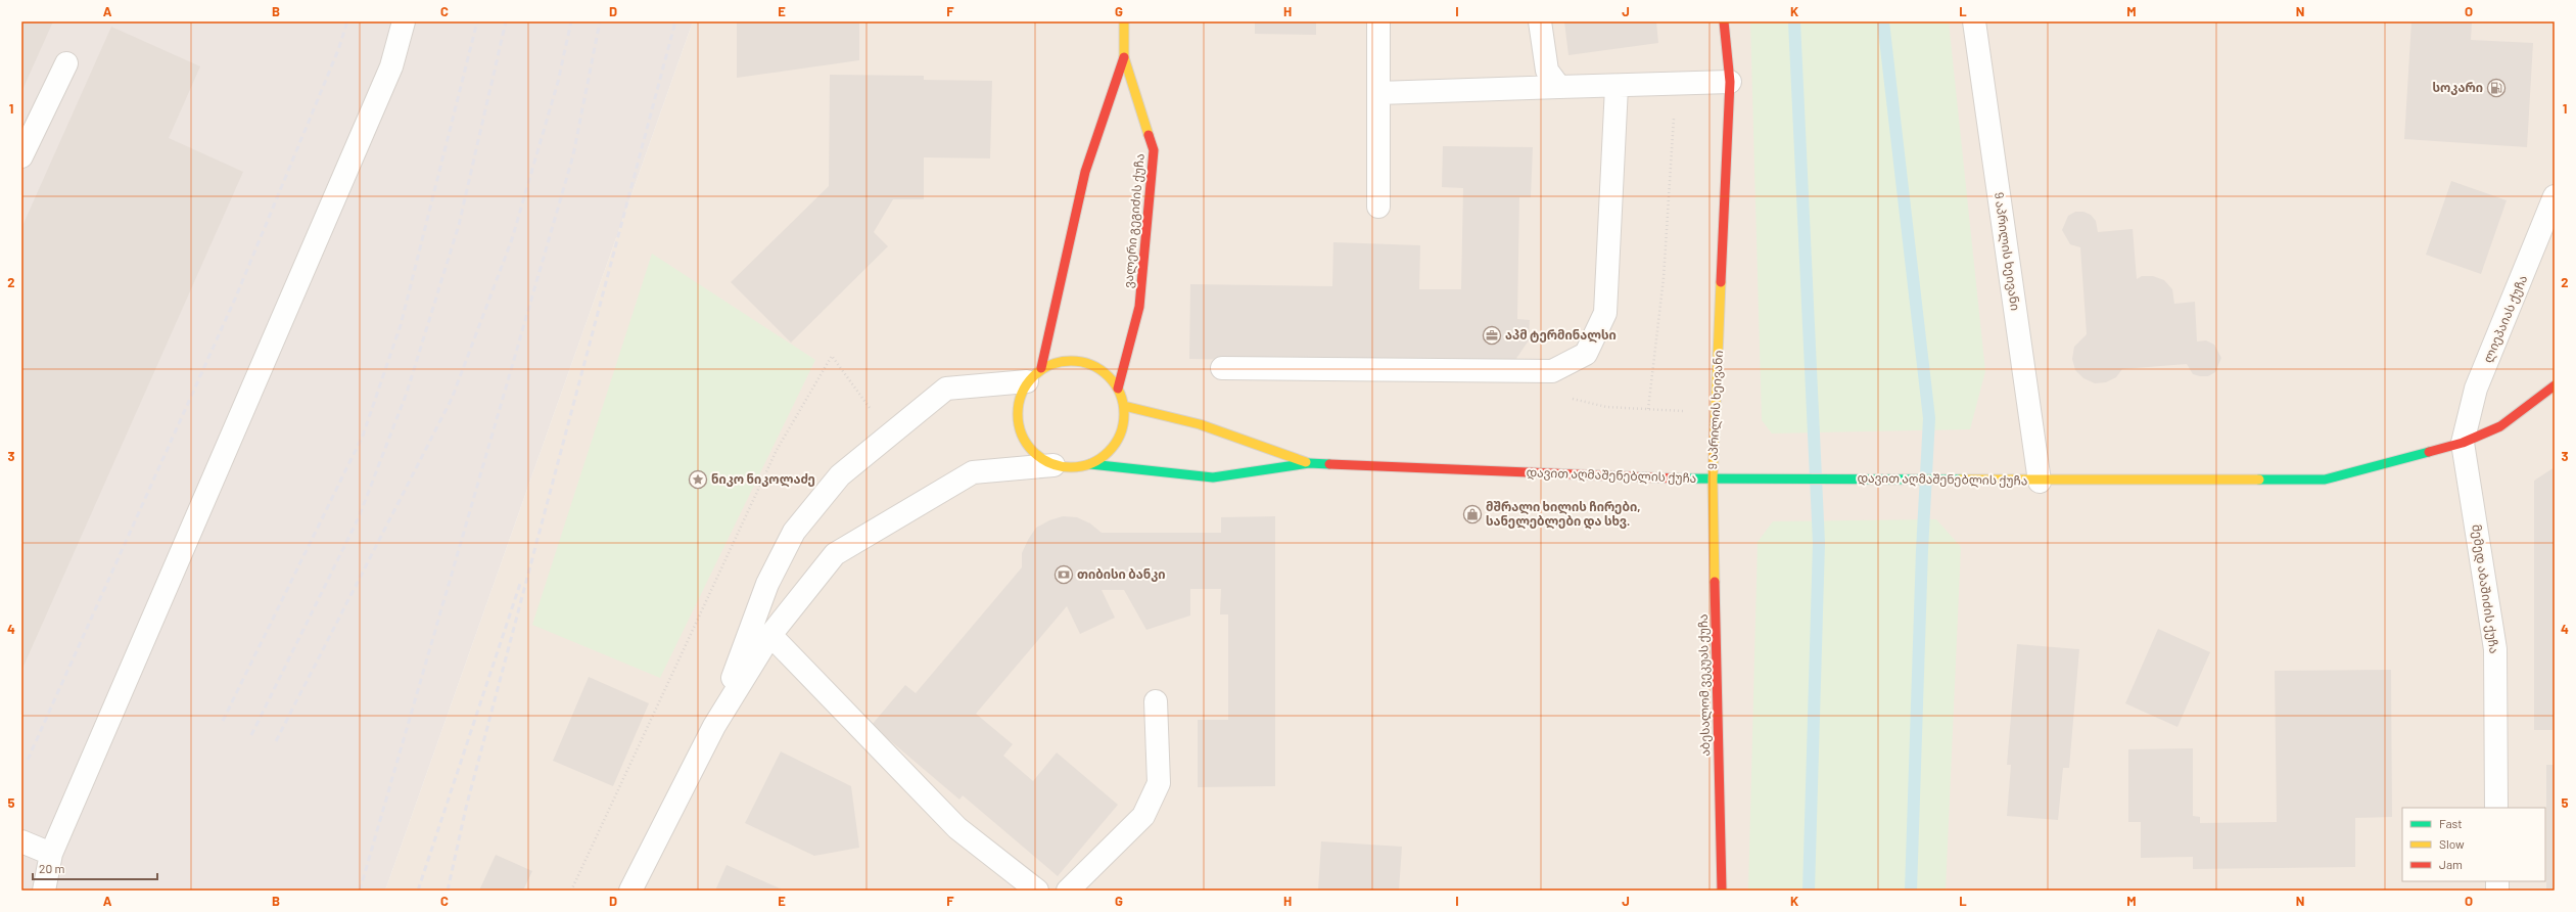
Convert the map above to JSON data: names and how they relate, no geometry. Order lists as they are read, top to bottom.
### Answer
{
  "streets": {
    "street": [
      "ვალერი გეგიძის ქუჩა",
      "9 აპრილის ხეივანი",
      "ლიეპაიას ქუჩა",
      "დავით აღმაშენებლის ქუჩა",
      "მემედ აბაშიძის ქუჩა",
      "აბესალომ ვეკუას ქუჩა"
    ]
  },
  "crossings": [
    ["ვალერი გეგიძის ქუჩა", "დავით აღმაშენებლის ქუჩა"],
    ["9 აპრილის ხეივანი", "დავით აღმაშენებლის ქუჩა"],
    ["9 აპრილის ხეივანი", "აბესალომ ვეკუას ქუჩა"],
    ["ლიეპაიას ქუჩა", "დავით აღმაშენებლის ქუჩა"],
    ["ლიეპაიას ქუჩა", "მემედ აბაშიძის ქუჩა"],
    ["დავით აღმაშენებლის ქუჩა", "მემედ აბაშიძის ქუჩა"],
    ["დავით აღმაშენებლის ქუჩა", "აბესალომ ვეკუას ქუჩა"]
  ],
  "places": {
    "fuel station": ["სოკარი"],
    "office": ["აპმ ტერმინალსი"],
    "place": ["ნიკო ნიკოლაძე"],
    "shop": ["მშრალი ხილის ჩირები, სანელებლები და სხვ."],
    "bank": ["თიბისი ბანკი"]
  },
  "legend": ["Fast", "Slow", "Jam"],
  "scale_bar": "20 m",
  "grid": {
    "columns": [
      "A",
      "B",
      "C",
      "D",
      "E",
      "F",
      "G",
      "H",
      "I",
      "J",
      "K",
      "L",
      "M",
      "N",
      "O"
    ],
    "rows": [
      "1",
      "2",
      "3",
      "4",
      "5"
    ]
  }
}
